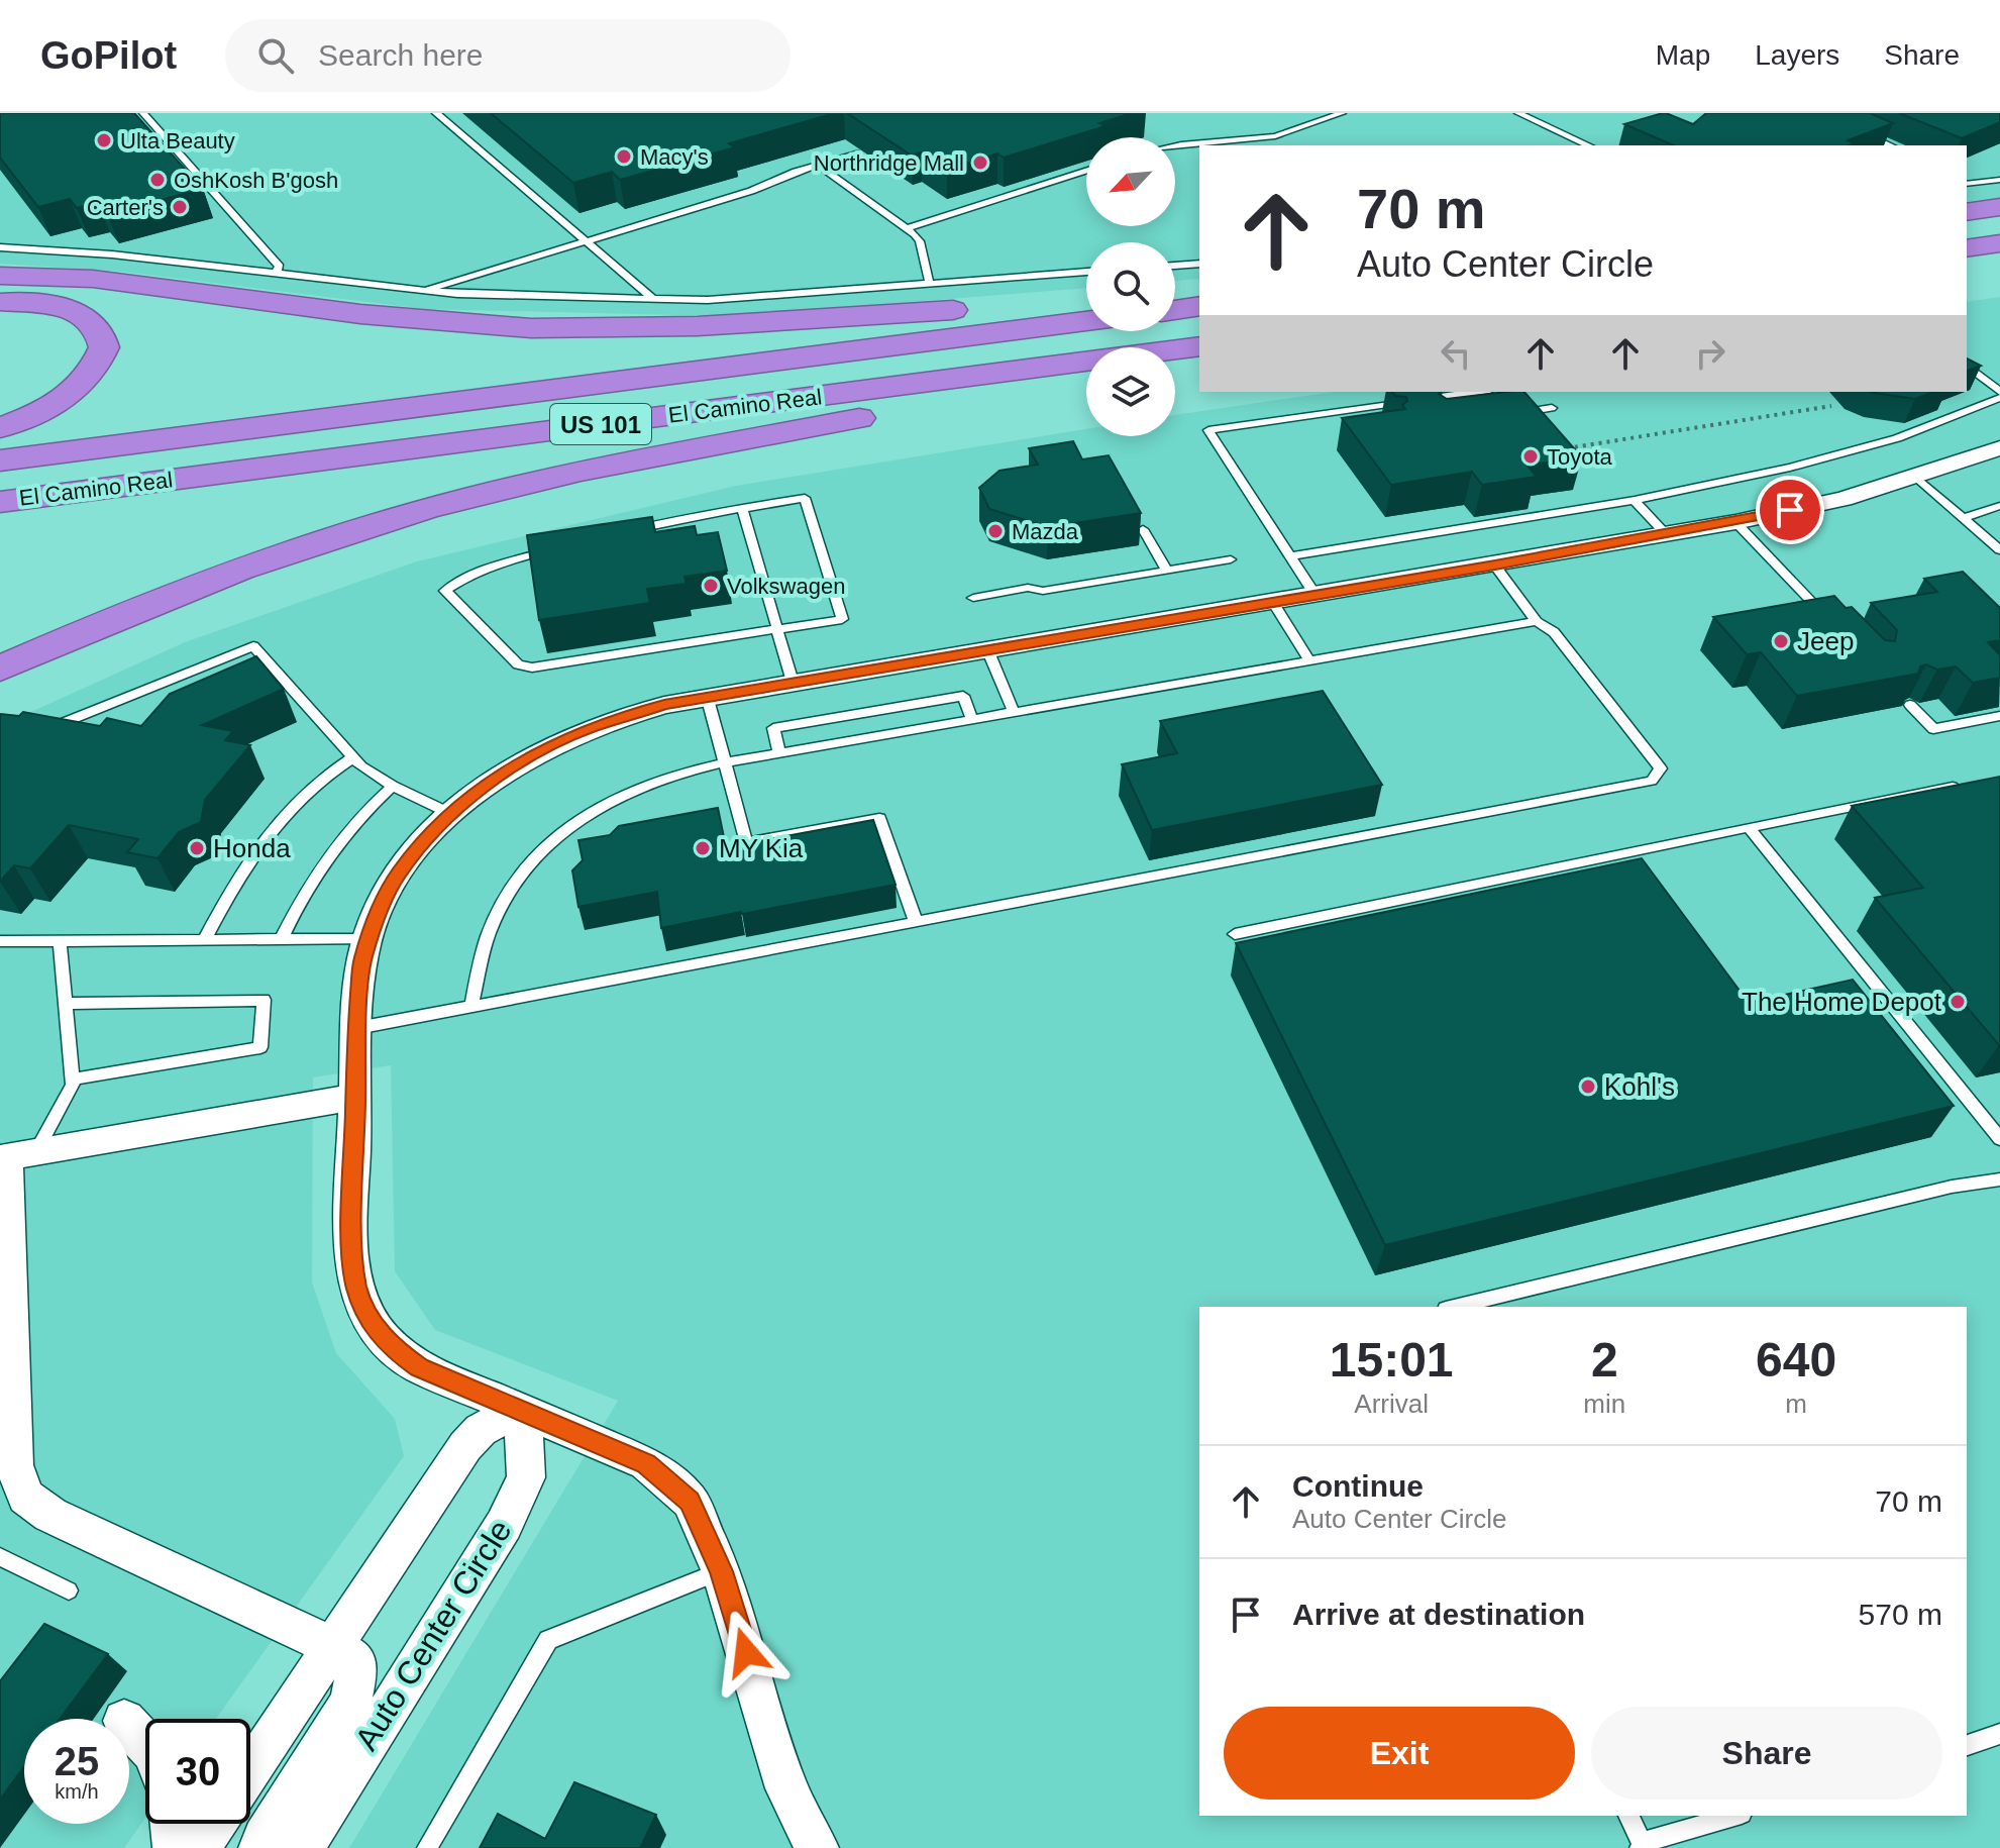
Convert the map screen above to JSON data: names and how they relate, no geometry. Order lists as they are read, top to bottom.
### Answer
{
  "streets": {
    "highway": ["El Camino Real", "US 101"],
    "street": ["Auto Center Circle"]
  },
  "places": [
    "Ulta Beauty",
    "Macy's",
    "Northridge Mall",
    "OshKosh B'gosh",
    "Carter's",
    "Toyota",
    "Mazda",
    "Volkswagen",
    "Jeep",
    "Honda",
    "MY Kia",
    "The Home Depot",
    "Kohl's"
  ],
  "north": "bottom left",
  "page": {
    "header": "GoPilot",
    "search": "Search here",
    "nav": ["Map", "Layers", "Share"],
    "turn": ["70 m", "Auto Center Circle"],
    "eta": [
      "15:01",
      "Arrival",
      "2",
      "min",
      "640",
      "m"
    ],
    "list": [
      {
        "name": "Continue",
        "note": "Auto Center Circle",
        "value": "70 m"
      },
      {
        "name": "Arrive at destination",
        "value": "570 m"
      }
    ],
    "buttons": ["Exit", "Share"],
    "speed": "25 km/h",
    "limit": "30"
  }
}
